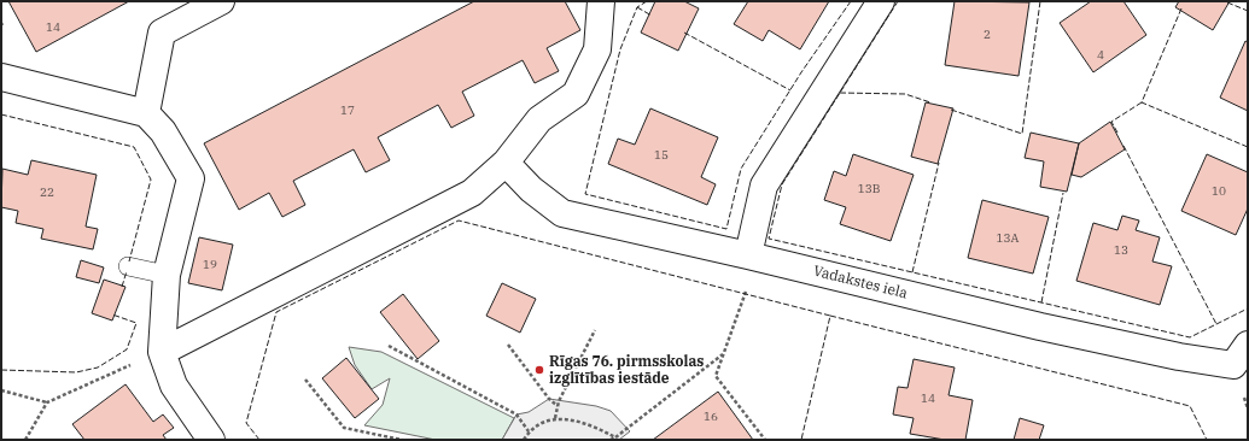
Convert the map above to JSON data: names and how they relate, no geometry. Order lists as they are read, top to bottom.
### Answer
{
  "streets": {
    "street": ["Vadakstes iela"]
  },
  "places": ["Rīgas 76. pirmsskolas izglītības iestāde"],
  "house_numbers": [
    "14",
    "2",
    "4",
    "17",
    "15",
    "13B",
    "10",
    "22",
    "13A",
    "13",
    "19",
    "14",
    "16"
  ]
}
